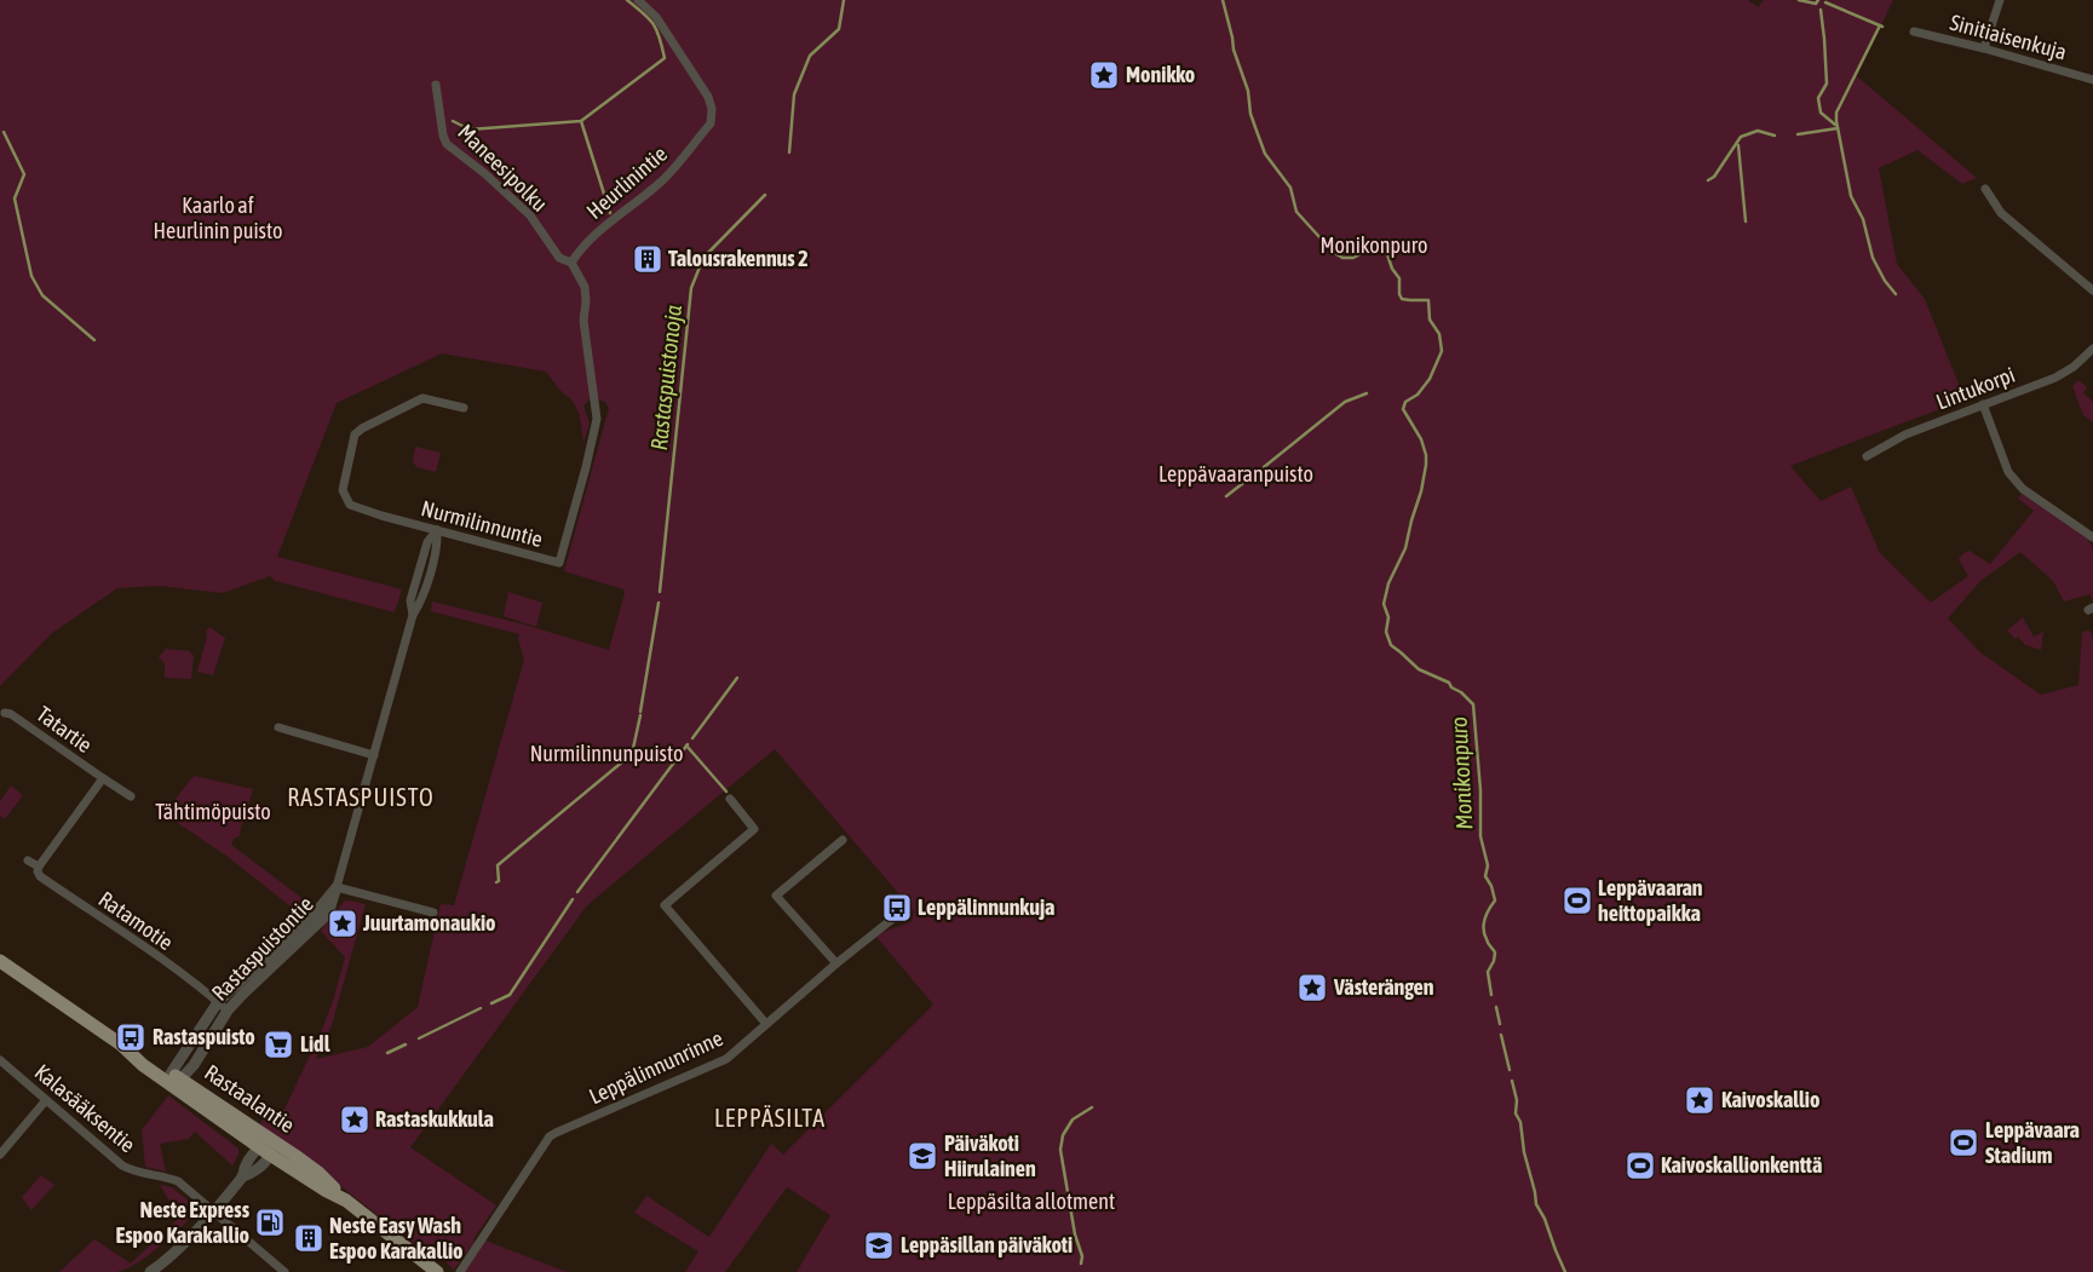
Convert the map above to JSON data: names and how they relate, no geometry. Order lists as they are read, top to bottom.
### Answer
{
  "streets": {
    "main road": ["Rastaalantie"],
    "street": [
      "Sinitiaisenkuja",
      "Maneesipolku",
      "Heurlinintie",
      "Lintukorpi",
      "Nurmilinnuntie",
      "Tatartie",
      "Ratamotie",
      "Rastaspuistontie",
      "Leppälinnunrinne",
      "Kalasääksentie"
    ]
  },
  "crossings": [
    ["Maneesipolku", "Heurlinintie"],
    ["Maneesipolku", "Nurmilinnuntie"],
    ["Heurlinintie", "Nurmilinnuntie"],
    ["Nurmilinnuntie", "Rastaspuistontie"],
    ["Tatartie", "Ratamotie"],
    ["Ratamotie", "Rastaspuistontie"],
    ["Rastaspuistontie", "Rastaalantie"]
  ],
  "districts": ["RASTASPUISTO", "LEPPÄSILTA"],
  "water": ["Rastaspuistonoja", "Monikonpuro"],
  "parks": [
    "Kaarlo af Heurlinin puisto",
    "Monikonpuro",
    "Leppävaaranpuisto",
    "Nurmilinnunpuisto",
    "Tähtimöpuisto",
    "Leppäsilta allotment"
  ],
  "places": {
    "place": [
      "Monikko",
      "Juurtamonaukio",
      "Västerängen",
      "Kaivoskallio",
      "Rastaskukkula"
    ],
    "building": ["Talousrakennus 2", "Neste Easy Wash Espoo Karakallio"],
    "sports": ["Leppävaaran heittopaikka", "Leppävaara Stadium", "Kaivoskallionkenttä"],
    "bus stop": ["Leppälinnunkuja", "Rastaspuisto"],
    "supermarket": ["Lidl"],
    "school or university": ["Päiväkoti Hiirulainen", "Leppäsillan päiväkoti"],
    "fuel station": ["Neste Express Espoo Karakallio"]
  }
}
